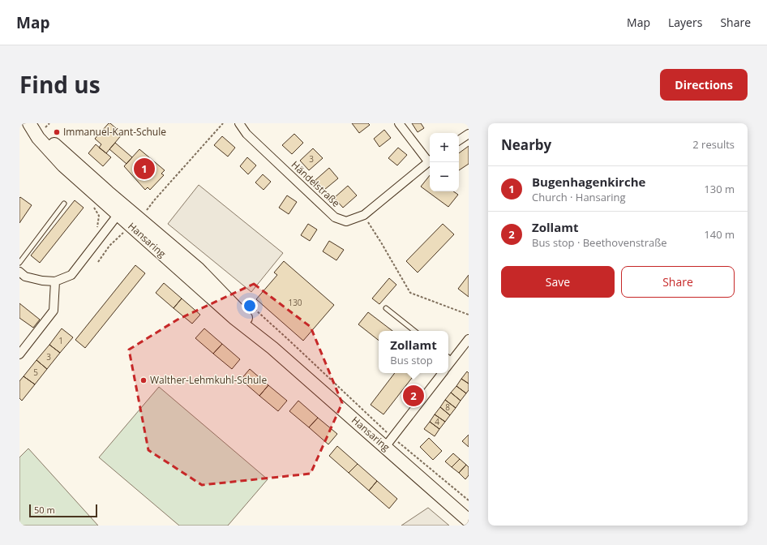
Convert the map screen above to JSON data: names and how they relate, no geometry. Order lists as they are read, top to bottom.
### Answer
{
  "streets": {
    "main road": ["Hansaring"],
    "street": ["Händelstraße"]
  },
  "places": ["Immanuel-Kant-Schule", "Walther-Lehmkuhl-Schule"],
  "house_numbers": [
    "3",
    "130",
    "1",
    "3",
    "5",
    "8",
    "4"
  ],
  "scale_bar": "50 m",
  "page": {
    "header": "Map",
    "nav": ["Map", "Layers", "Share"],
    "title": "Find us",
    "buttons": [
      "Directions",
      ["Save", "Share"]
    ],
    "heading": ["Nearby", "2 results"],
    "map_buttons": ["+", "−"],
    "pins": ["1", "2"],
    "list": [
      {
        "mark": "1",
        "name": "Bugenhagenkirche",
        "note": "Church · Hansaring",
        "value": "130 m"
      },
      {
        "mark": "2",
        "name": "Zollamt",
        "note": "Bus stop · Beethovenstraße",
        "value": "140 m"
      }
    ],
    "popup": ["Zollamt", "Bus stop"],
    "scale": "50 m"
  }
}
